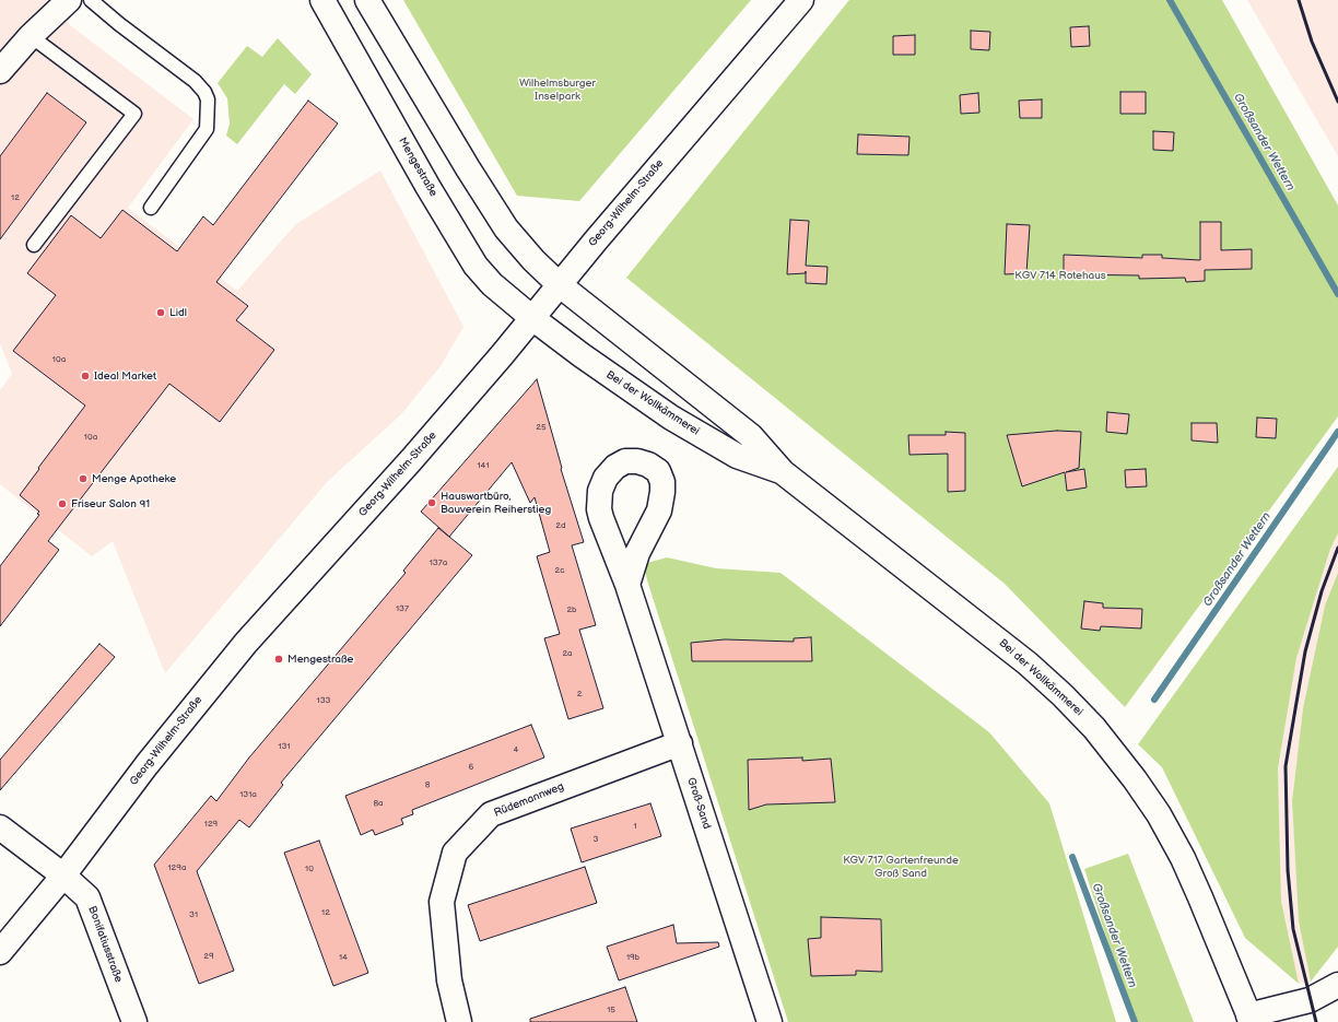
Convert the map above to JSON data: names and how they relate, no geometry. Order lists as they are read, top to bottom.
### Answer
{
  "streets": {
    "main road": [
      "Mengestraße",
      "Georg-Wilhelm-Straße",
      "Bei der Wollkämmerei",
      "Rüdemannweg",
      "Groß-Sand",
      "Bonifatiusstraße"
    ]
  },
  "crossings": [
    ["Mengestraße", "Georg-Wilhelm-Straße"],
    ["Mengestraße", "Bei der Wollkämmerei"],
    ["Georg-Wilhelm-Straße", "Bei der Wollkämmerei"],
    ["Georg-Wilhelm-Straße", "Bonifatiusstraße"],
    ["Rüdemannweg", "Groß-Sand"]
  ],
  "water": ["Großsander Wettern"],
  "parks": ["Wilhelmsburger Inselpark", "KGV 714 Rotehaus", "KGV 717 Gartenfreunde Groß Sand"],
  "places": [
    "Lidl",
    "Ideal Market",
    "Menge Apotheke",
    "Hauswartbüro, Bauverein Reiherstieg",
    "Friseur Salon 91",
    "Mengestraße"
  ],
  "house_numbers": [
    "12",
    "10a",
    "25",
    "10a",
    "141",
    "2d",
    "137a",
    "2c",
    "137",
    "2b",
    "2a",
    "2",
    "133",
    "131",
    "4",
    "6",
    "8",
    "131a",
    "8a",
    "129",
    "1",
    "3",
    "129a",
    "10",
    "12",
    "31",
    "29",
    "14",
    "19b",
    "15"
  ]
}
